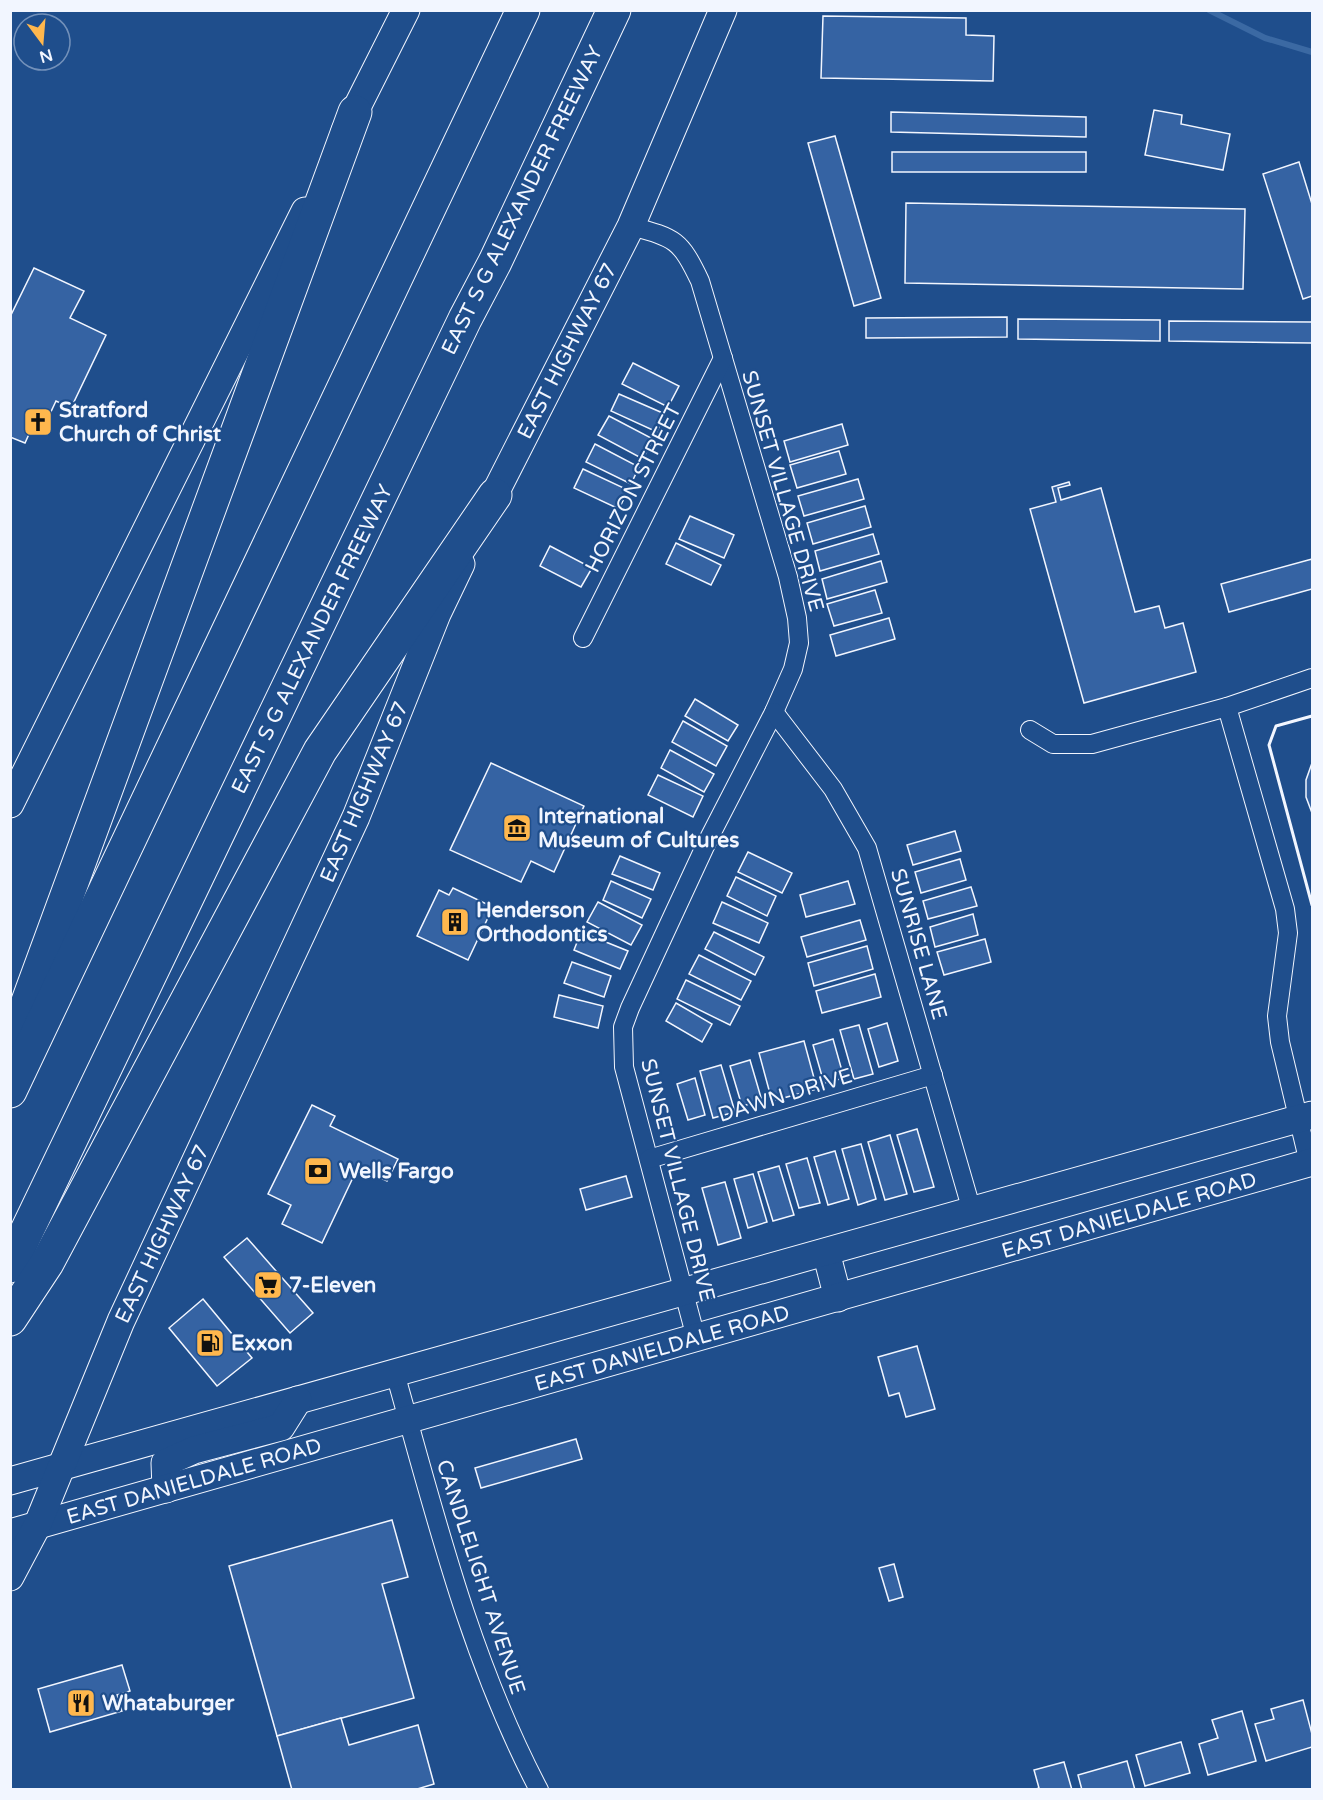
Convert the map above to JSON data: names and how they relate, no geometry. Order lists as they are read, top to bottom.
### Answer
{
  "streets": {
    "highway": ["EAST S G ALEXANDER FREEWAY"],
    "main road": ["EAST HIGHWAY 67", "EAST DANIELDALE ROAD"],
    "street": [
      "HORIZON STREET",
      "SUNSET VILLAGE DRIVE",
      "SUNRISE LANE",
      "DAWN DRIVE",
      "CANDLELIGHT AVENUE"
    ]
  },
  "crossings": [
    ["EAST HIGHWAY 67", "SUNSET VILLAGE DRIVE"],
    ["EAST HIGHWAY 67", "EAST DANIELDALE ROAD"],
    ["HORIZON STREET", "SUNSET VILLAGE DRIVE"],
    ["SUNSET VILLAGE DRIVE", "SUNRISE LANE"],
    ["SUNSET VILLAGE DRIVE", "DAWN DRIVE"],
    ["SUNSET VILLAGE DRIVE", "EAST DANIELDALE ROAD"],
    ["SUNRISE LANE", "DAWN DRIVE"],
    ["EAST DANIELDALE ROAD", "CANDLELIGHT AVENUE"]
  ],
  "places": {
    "church": ["Stratford Church of Christ"],
    "museum": ["International Museum of Cultures"],
    "building": ["Henderson Orthodontics"],
    "bank": ["Wells Fargo"],
    "supermarket": ["7-Eleven"],
    "fuel station": ["Exxon"],
    "restaurant": ["Whataburger"]
  },
  "north": "bottom"
}
